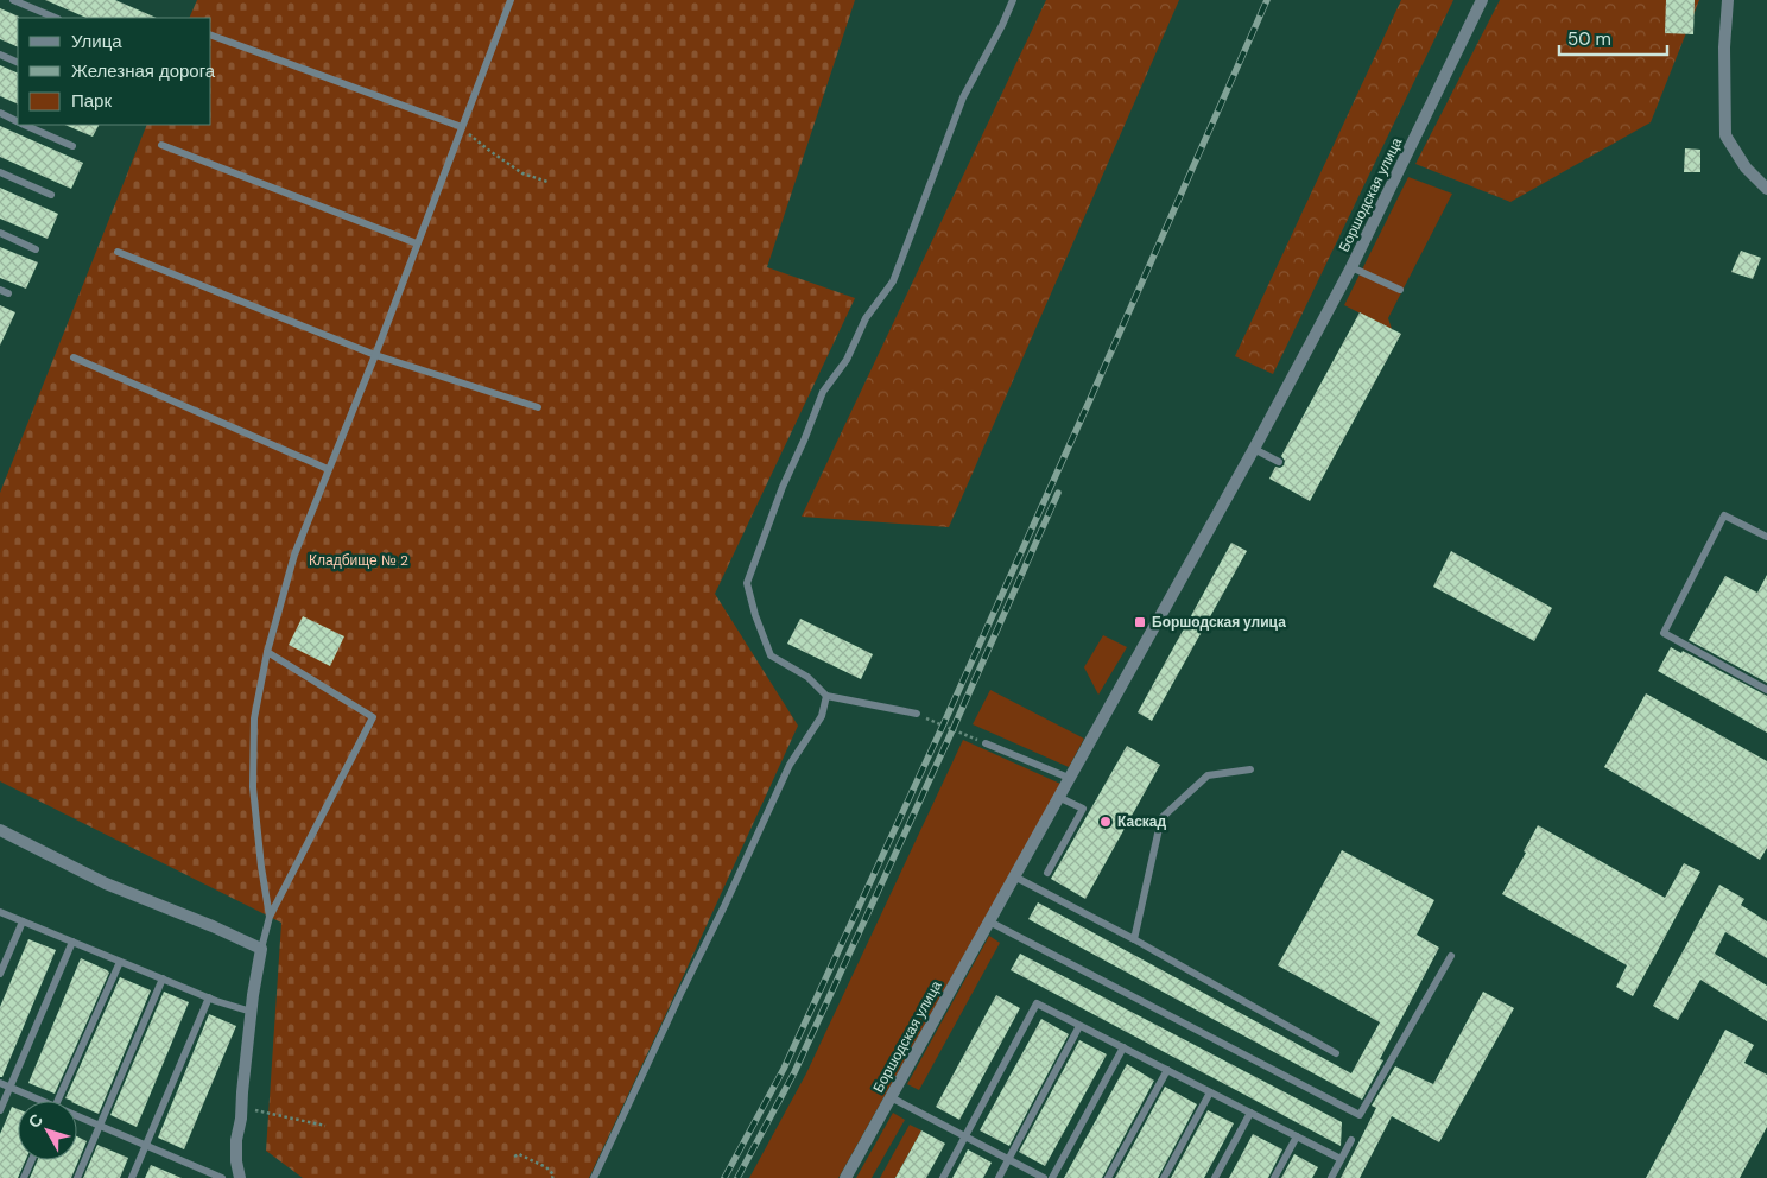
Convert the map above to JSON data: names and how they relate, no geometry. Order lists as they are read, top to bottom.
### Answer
{
  "streets": {
    "street": ["Боршодская улица"]
  },
  "parks": ["Кладбище № 2"],
  "places": {
    "transit": ["Боршодская улица"],
    "other": ["Каскад"]
  },
  "legend": ["Улица", "Железная дорога", "Парк"],
  "scale_bar": "50 m",
  "north": "top left"
}
